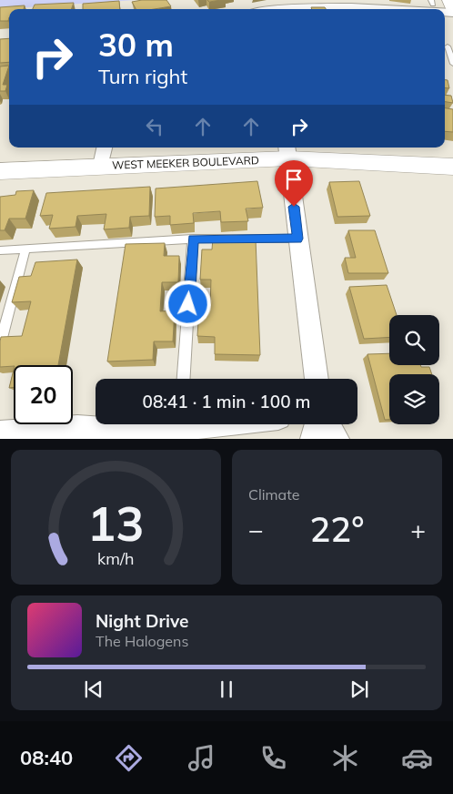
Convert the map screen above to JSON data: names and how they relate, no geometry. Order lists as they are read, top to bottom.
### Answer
{
  "streets": {
    "street": ["WEST MEEKER BOULEVARD"]
  },
  "page": {
    "turn": ["30 m", "Turn right"],
    "limit": "20",
    "trip": "08:41 · 1 min · 100 m",
    "tile": "Climate",
    "heat": ["−", "22°", "+"],
    "song": ["Night Drive", "The Halogens"],
    "tabs": "08:40",
    "gauge": ["13", "km/h"]
  }
}
